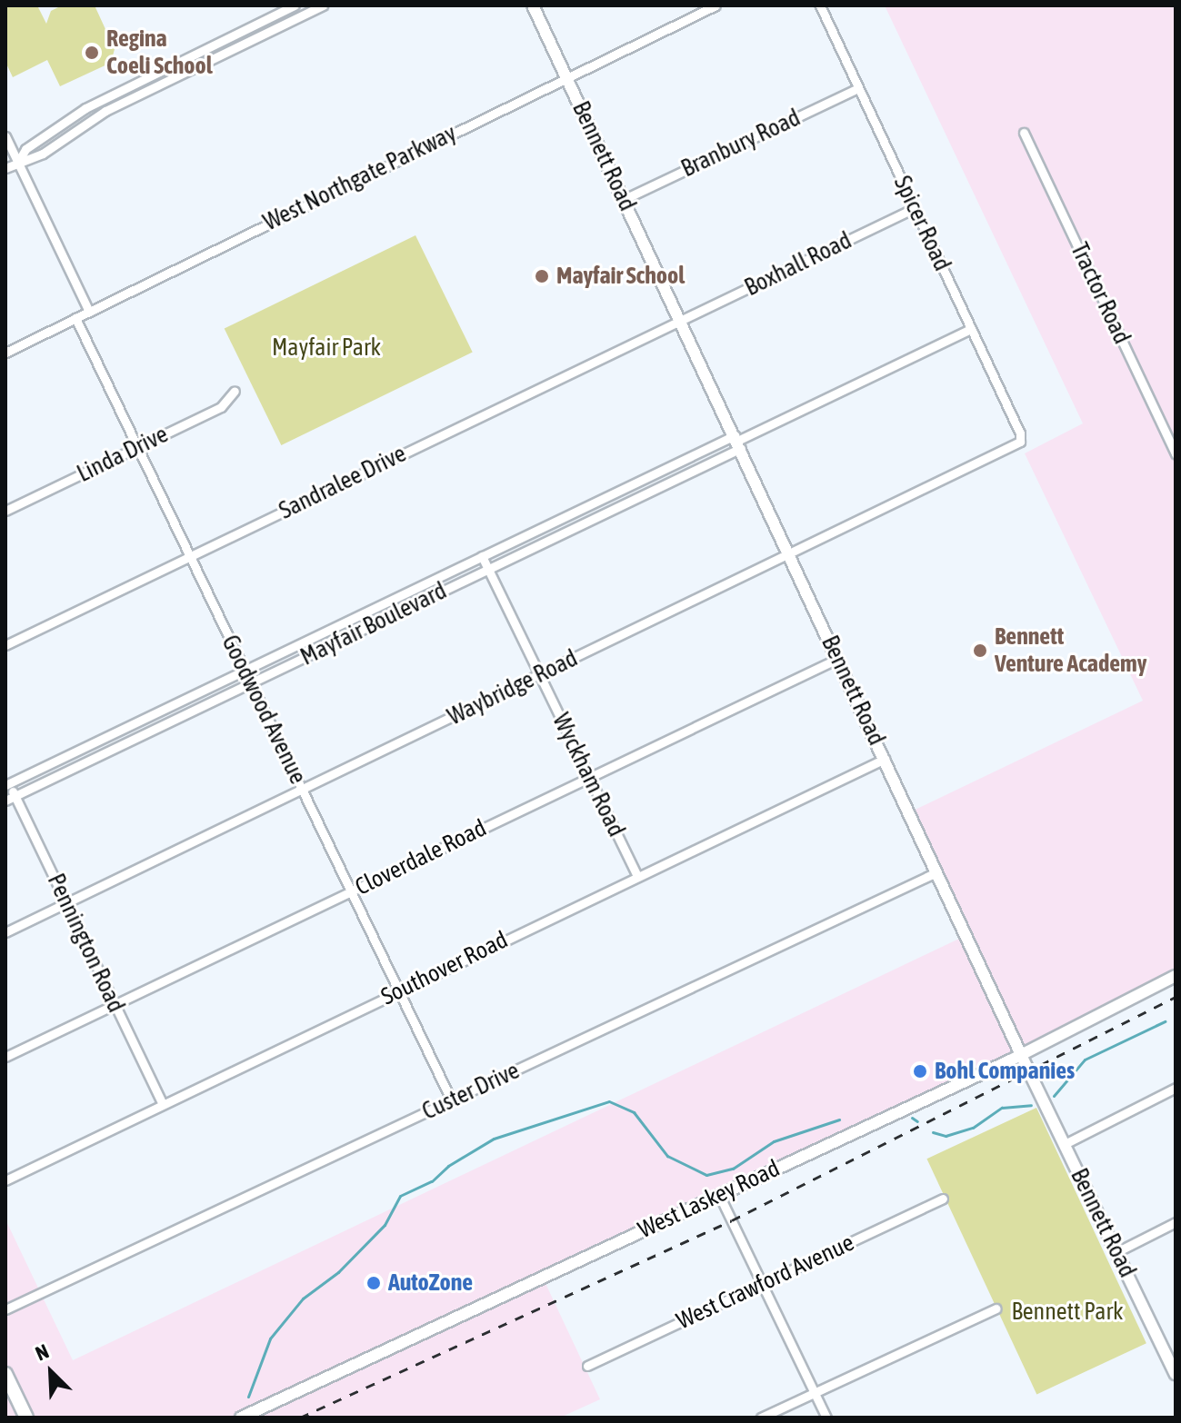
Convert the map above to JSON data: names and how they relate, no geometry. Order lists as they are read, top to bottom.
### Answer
{
  "streets": {
    "street": [
      "Branbury Road",
      "Bennett Road",
      "West Northgate Parkway",
      "Spicer Road",
      "Boxhall Road",
      "Tractor Road",
      "Linda Drive",
      "Sandralee Drive",
      "Mayfair Boulevard",
      "Waybridge Road",
      "Goodwood Avenue",
      "Wyckham Road",
      "Cloverdale Road",
      "Pennington Road",
      "Southover Road",
      "Custer Drive",
      "West Laskey Road",
      "West Crawford Avenue"
    ]
  },
  "crossings": [
    ["Branbury Road", "Bennett Road"],
    ["Branbury Road", "Spicer Road"],
    ["Bennett Road", "West Northgate Parkway"],
    ["Bennett Road", "Boxhall Road"],
    ["Bennett Road", "Sandralee Drive"],
    ["Bennett Road", "Mayfair Boulevard"],
    ["Bennett Road", "Waybridge Road"],
    ["Bennett Road", "Cloverdale Road"],
    ["Bennett Road", "Southover Road"],
    ["Bennett Road", "Custer Drive"],
    ["Bennett Road", "West Laskey Road"],
    ["West Northgate Parkway", "Goodwood Avenue"],
    ["Spicer Road", "Boxhall Road"],
    ["Spicer Road", "Mayfair Boulevard"],
    ["Spicer Road", "Waybridge Road"],
    ["Boxhall Road", "Sandralee Drive"],
    ["Linda Drive", "Goodwood Avenue"],
    ["Sandralee Drive", "Goodwood Avenue"],
    ["Mayfair Boulevard", "Goodwood Avenue"],
    ["Mayfair Boulevard", "Wyckham Road"],
    ["Mayfair Boulevard", "Pennington Road"],
    ["Waybridge Road", "Goodwood Avenue"],
    ["Waybridge Road", "Wyckham Road"],
    ["Waybridge Road", "Pennington Road"],
    ["Goodwood Avenue", "Cloverdale Road"],
    ["Goodwood Avenue", "Southover Road"],
    ["Goodwood Avenue", "Custer Drive"],
    ["Wyckham Road", "Cloverdale Road"],
    ["Wyckham Road", "Southover Road"],
    ["Cloverdale Road", "Pennington Road"],
    ["Pennington Road", "Southover Road"]
  ],
  "parks": ["Mayfair Park", "Bennett Park"],
  "places": [
    "Regina Coeli School",
    "Mayfair School",
    "Bennett Venture Academy",
    "Bohl Companies",
    "AutoZone"
  ],
  "north": "top left"
}
